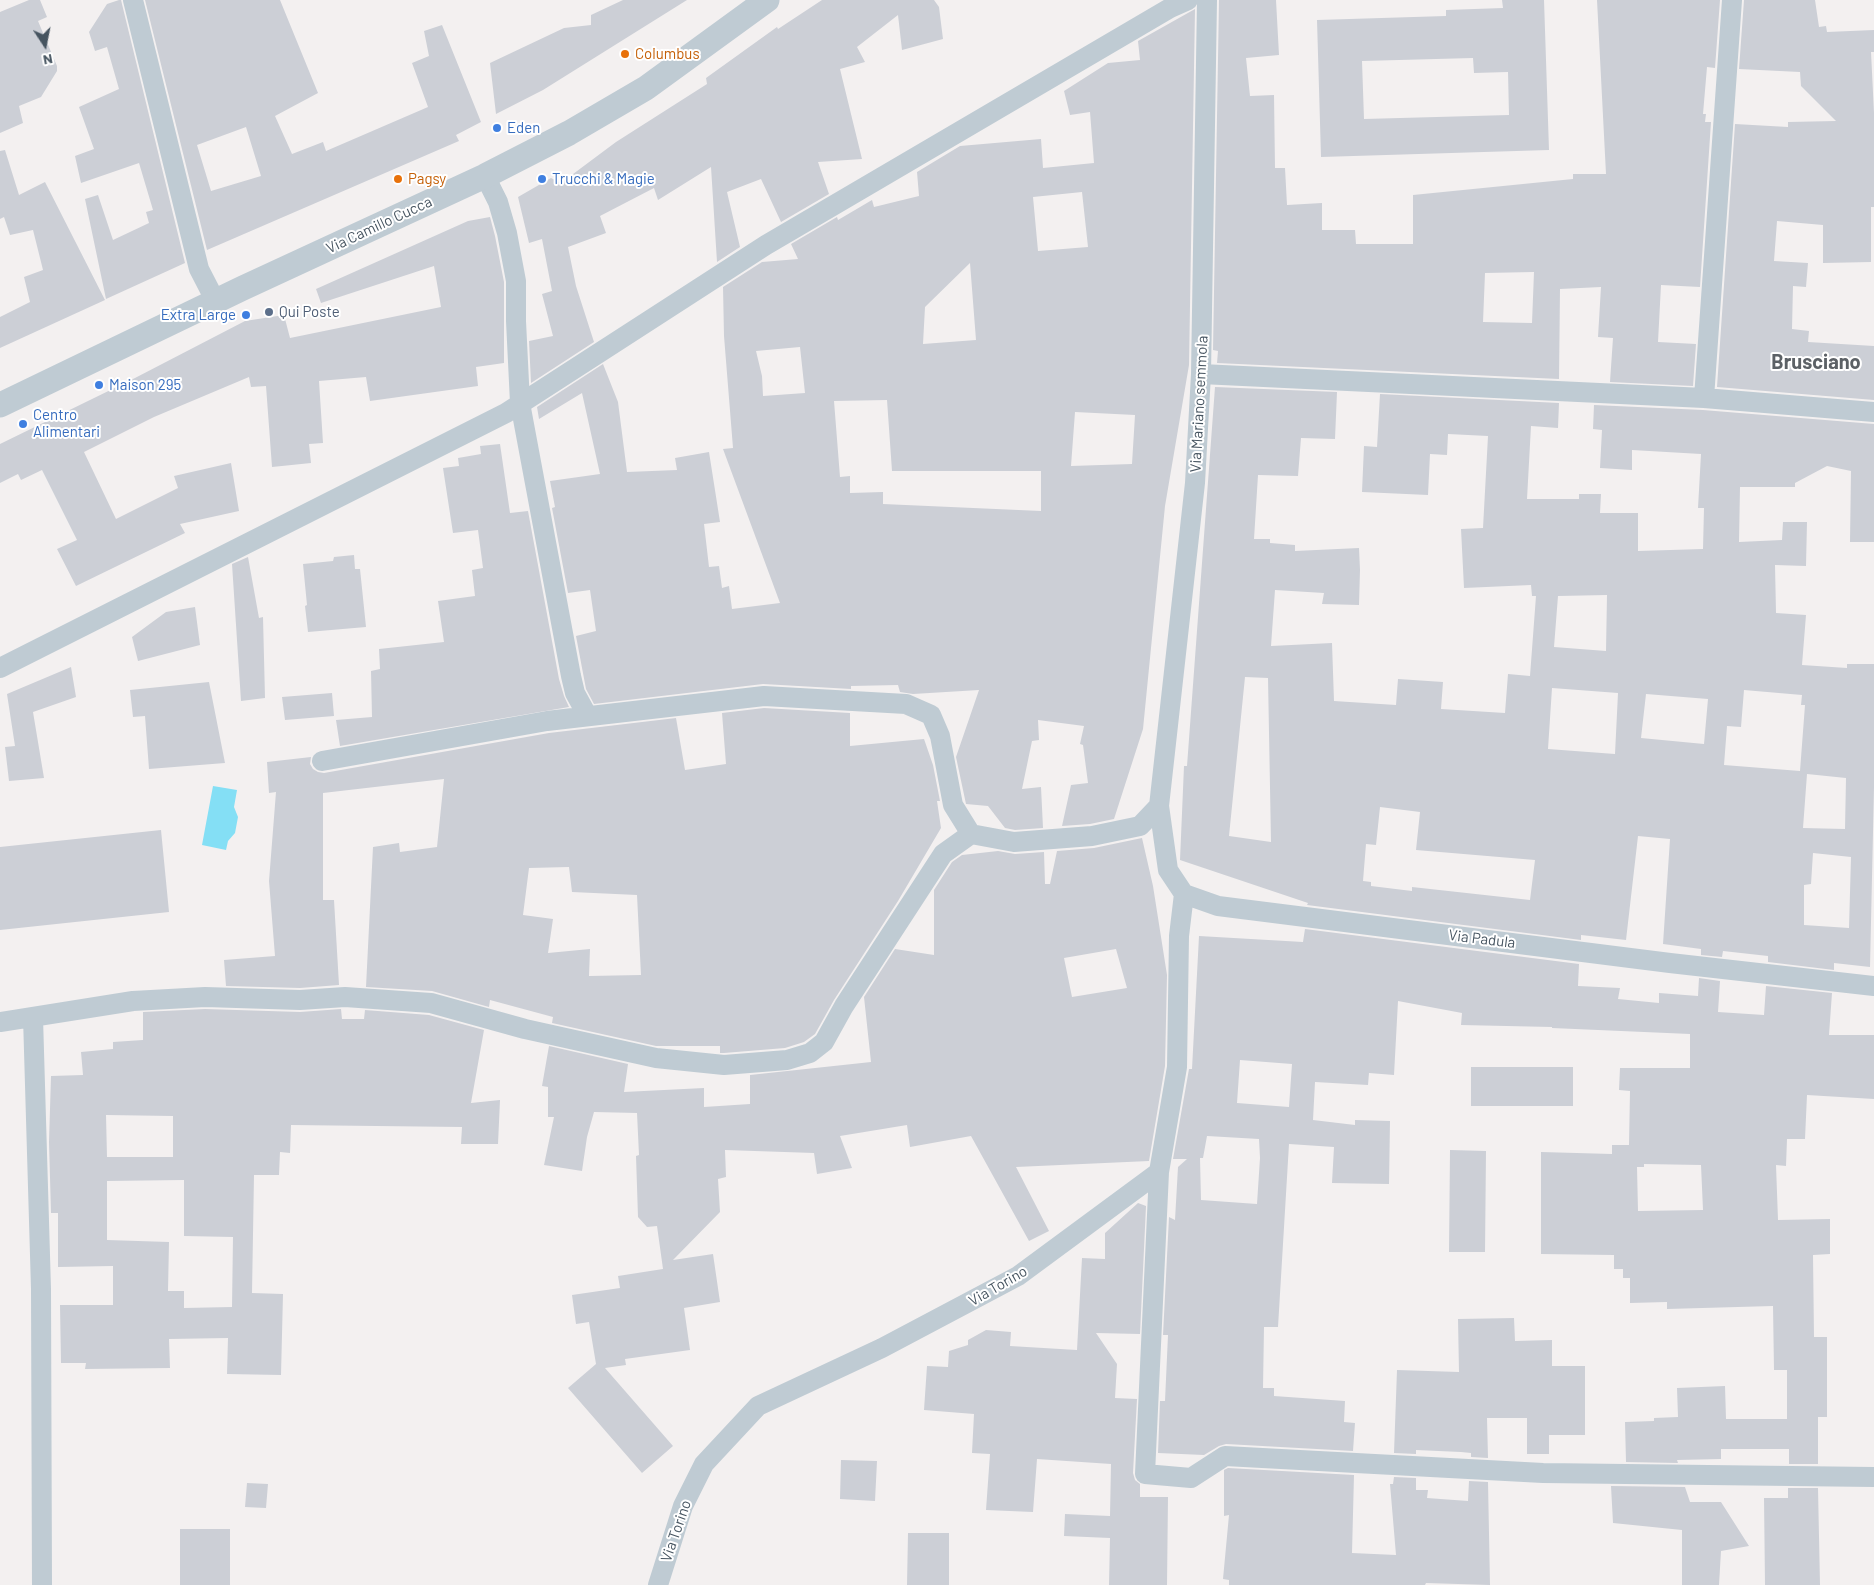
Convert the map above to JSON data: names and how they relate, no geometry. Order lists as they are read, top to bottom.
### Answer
{
  "streets": {
    "street": [
      "Via Camillo Cucca",
      "Via Mariano semmola",
      "Via Padula",
      "Via Torino"
    ]
  },
  "districts": ["Brusciano"],
  "places": [
    "Columbus",
    "Eden",
    "Pagsy",
    "Trucchi & Magie",
    "Qui Poste",
    "Extra Large",
    "Maison 295",
    "Centro Alimentari"
  ],
  "north": "bottom"
}
